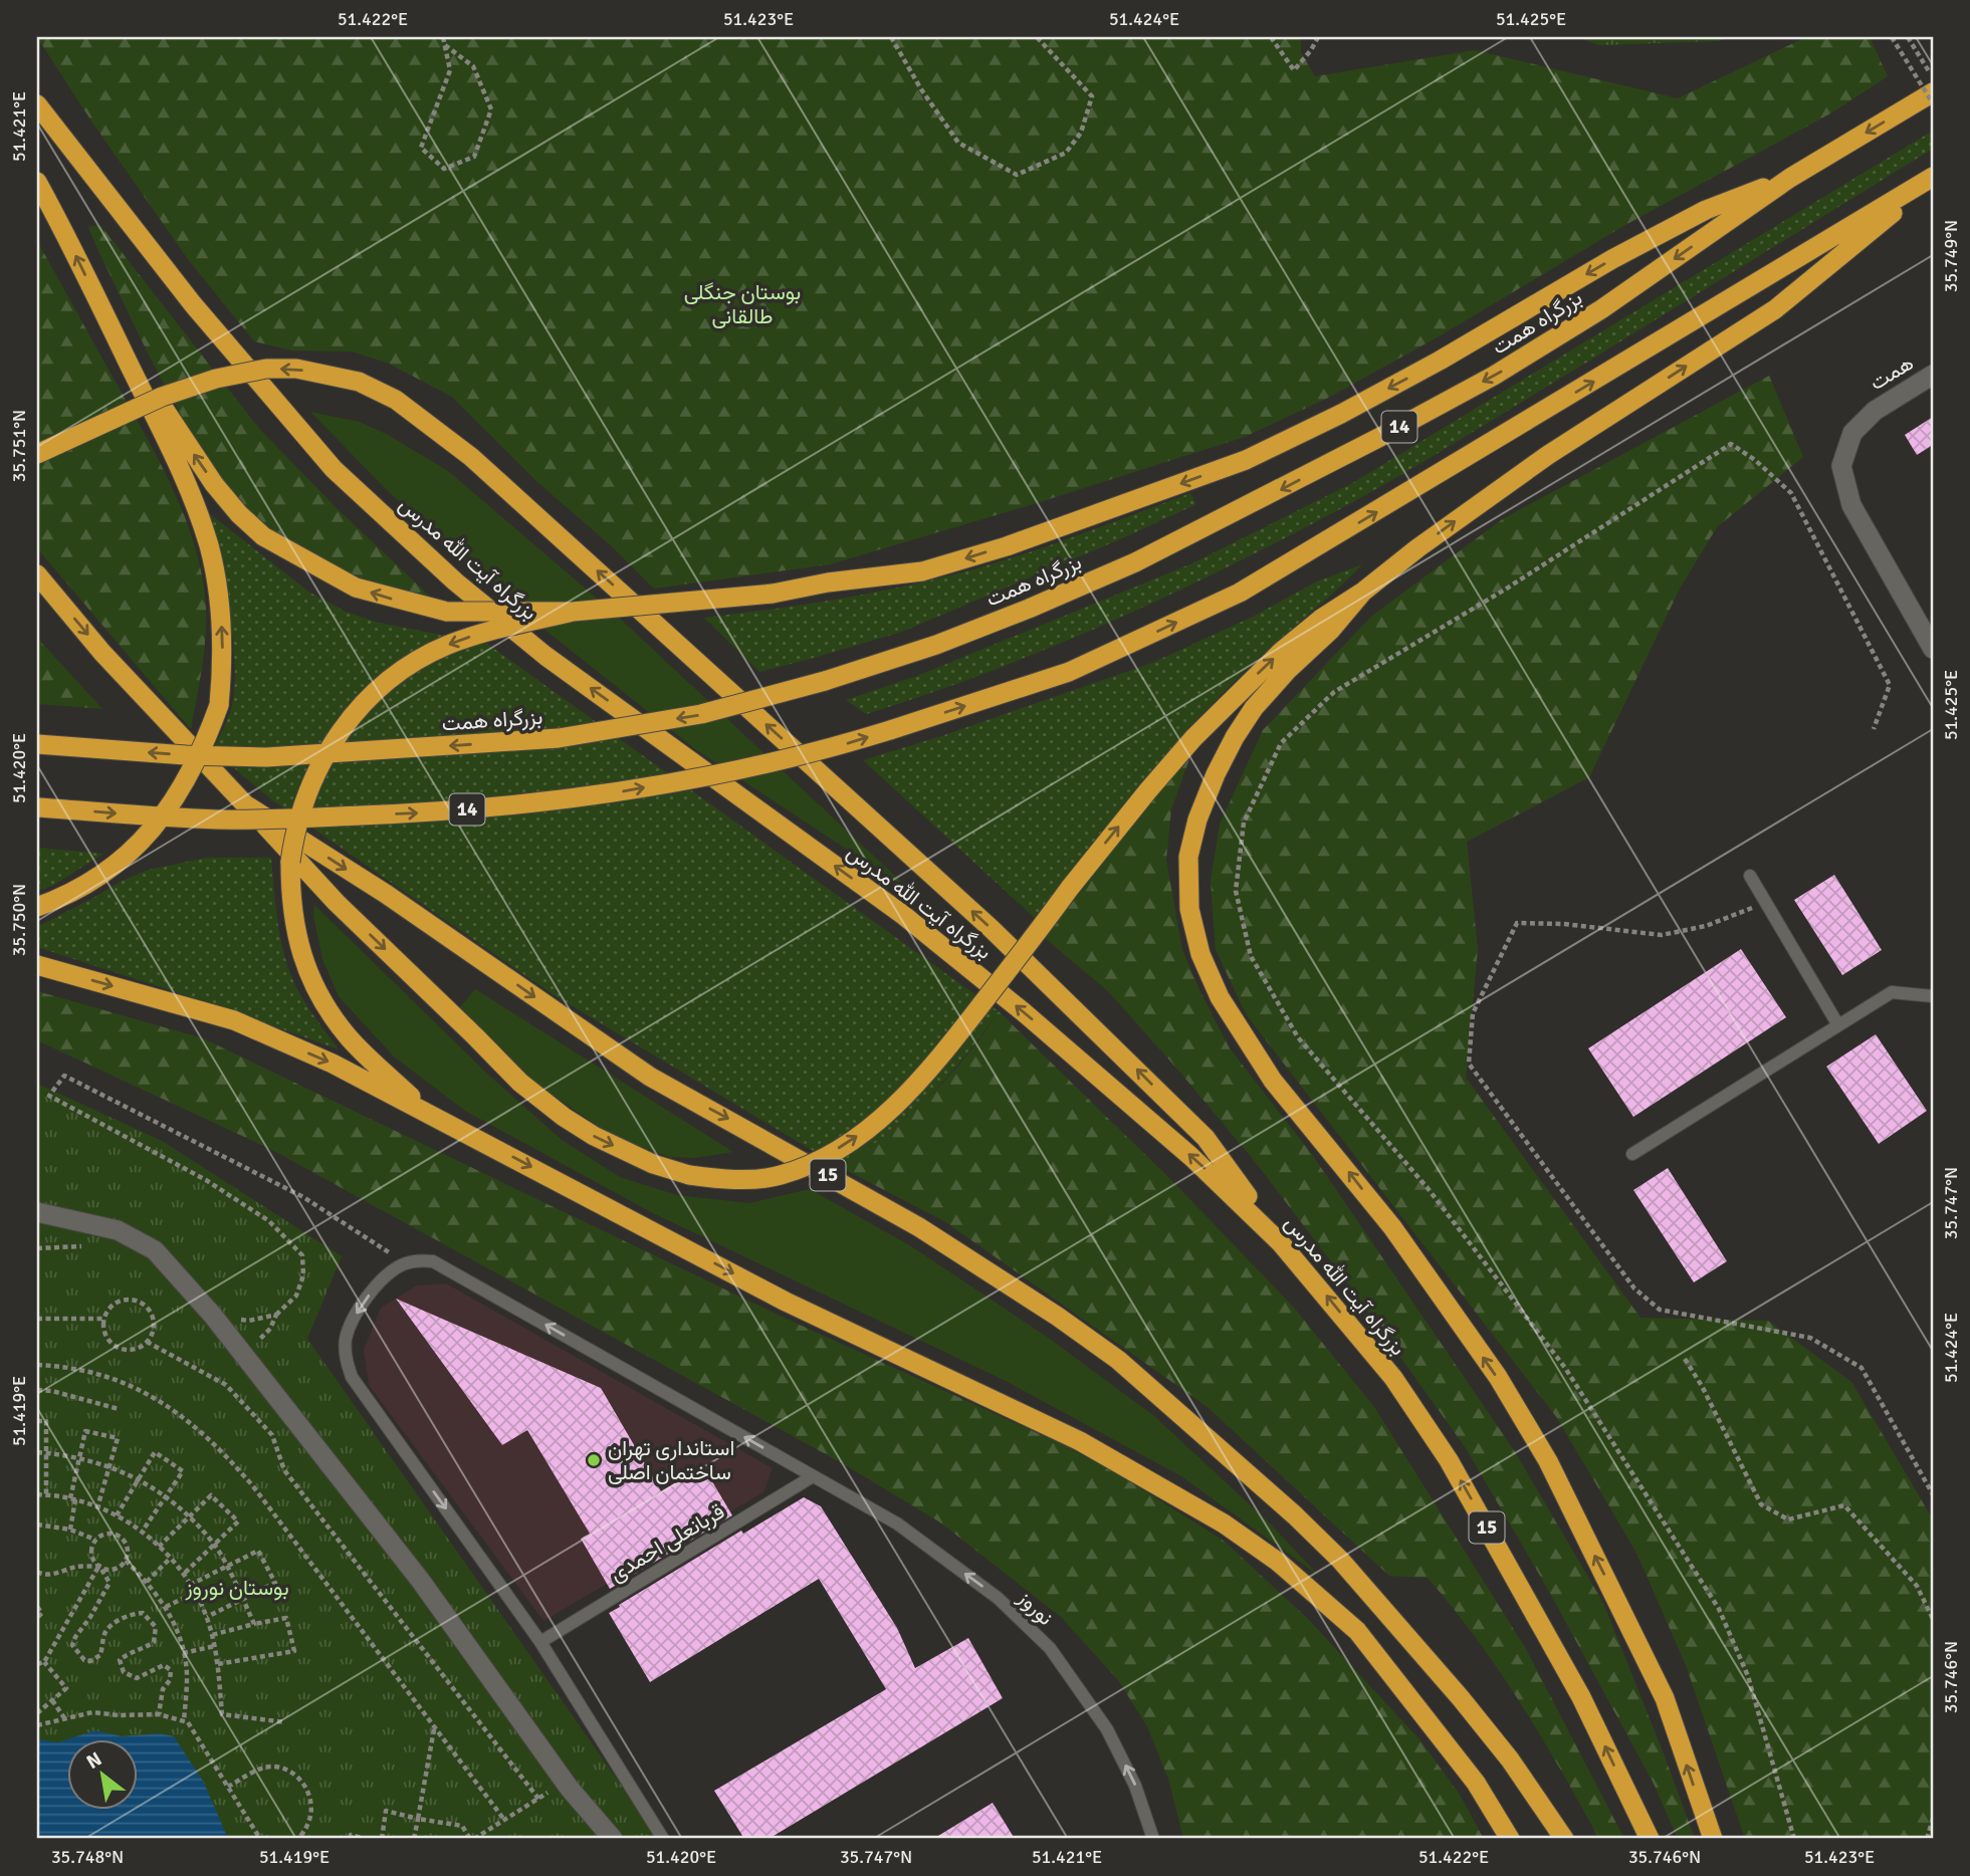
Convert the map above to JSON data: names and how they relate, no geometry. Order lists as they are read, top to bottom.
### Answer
{
  "streets": {
    "highway": [
      "بزرگراه همت",
      "14",
      "بزرگراه آیت الله مدرس",
      "15"
    ],
    "street": ["همت"],
    "lane": ["قربانعلی احمدی", "نوروز"]
  },
  "crossings": [
    ["قربانعلی احمدی", "نوروز"]
  ],
  "one_way": ["نوروز"],
  "parks": ["بوستان جنگلی طالقانی", "بوستان نوروز"],
  "places": ["استانداری تهران ساختمان اصلی"],
  "north": "top left",
  "coordinates": [
    "51.422°E",
    "51.423°E",
    "51.424°E",
    "51.425°E",
    "51.421°E",
    "35.749°N",
    "35.751°N",
    "51.420°E",
    "35.750°N",
    "35.747°N",
    "51.419°E",
    "35.746°N",
    "35.748°N"
  ]
}
